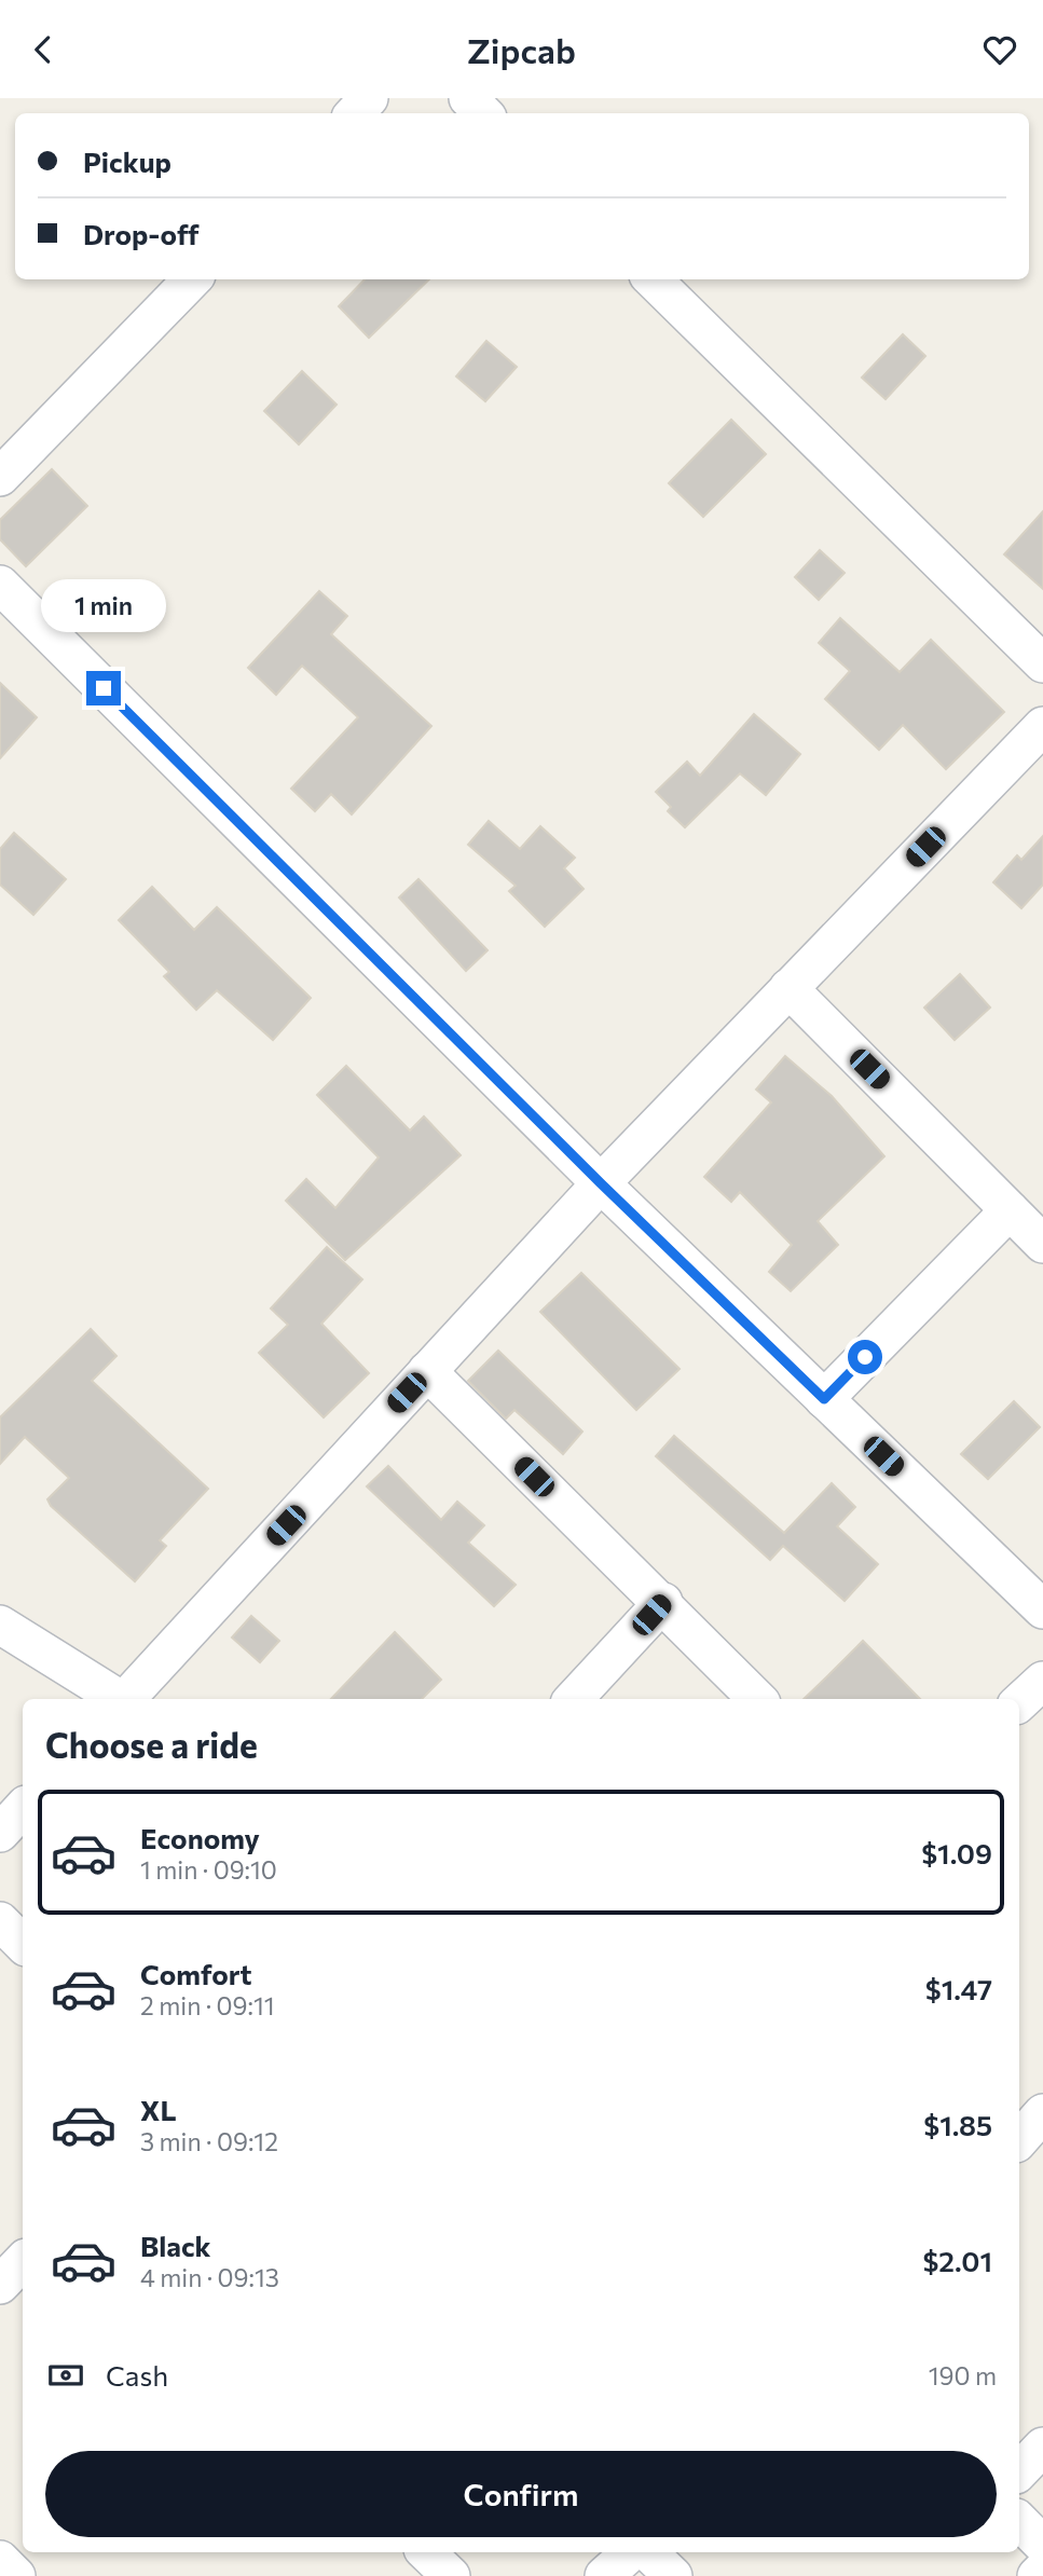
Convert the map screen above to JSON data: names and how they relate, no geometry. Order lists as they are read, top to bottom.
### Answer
{
  "page": {
    "header": "Zipcab",
    "banner": ["Pickup", "Drop-off"],
    "bubble": "1 min",
    "heading": "Choose a ride",
    "list": [
      {
        "name": "Economy",
        "note": "1 min · 09:10",
        "value": "$1.09"
      },
      {
        "name": "Comfort",
        "note": "2 min · 09:11",
        "value": "$1.47"
      },
      {
        "name": "XL",
        "note": "3 min · 09:12",
        "value": "$1.85"
      },
      {
        "name": "Black",
        "note": "4 min · 09:13",
        "value": "$2.01"
      }
    ],
    "pay": ["Cash", "190 m"],
    "buttons": "Confirm"
  }
}
